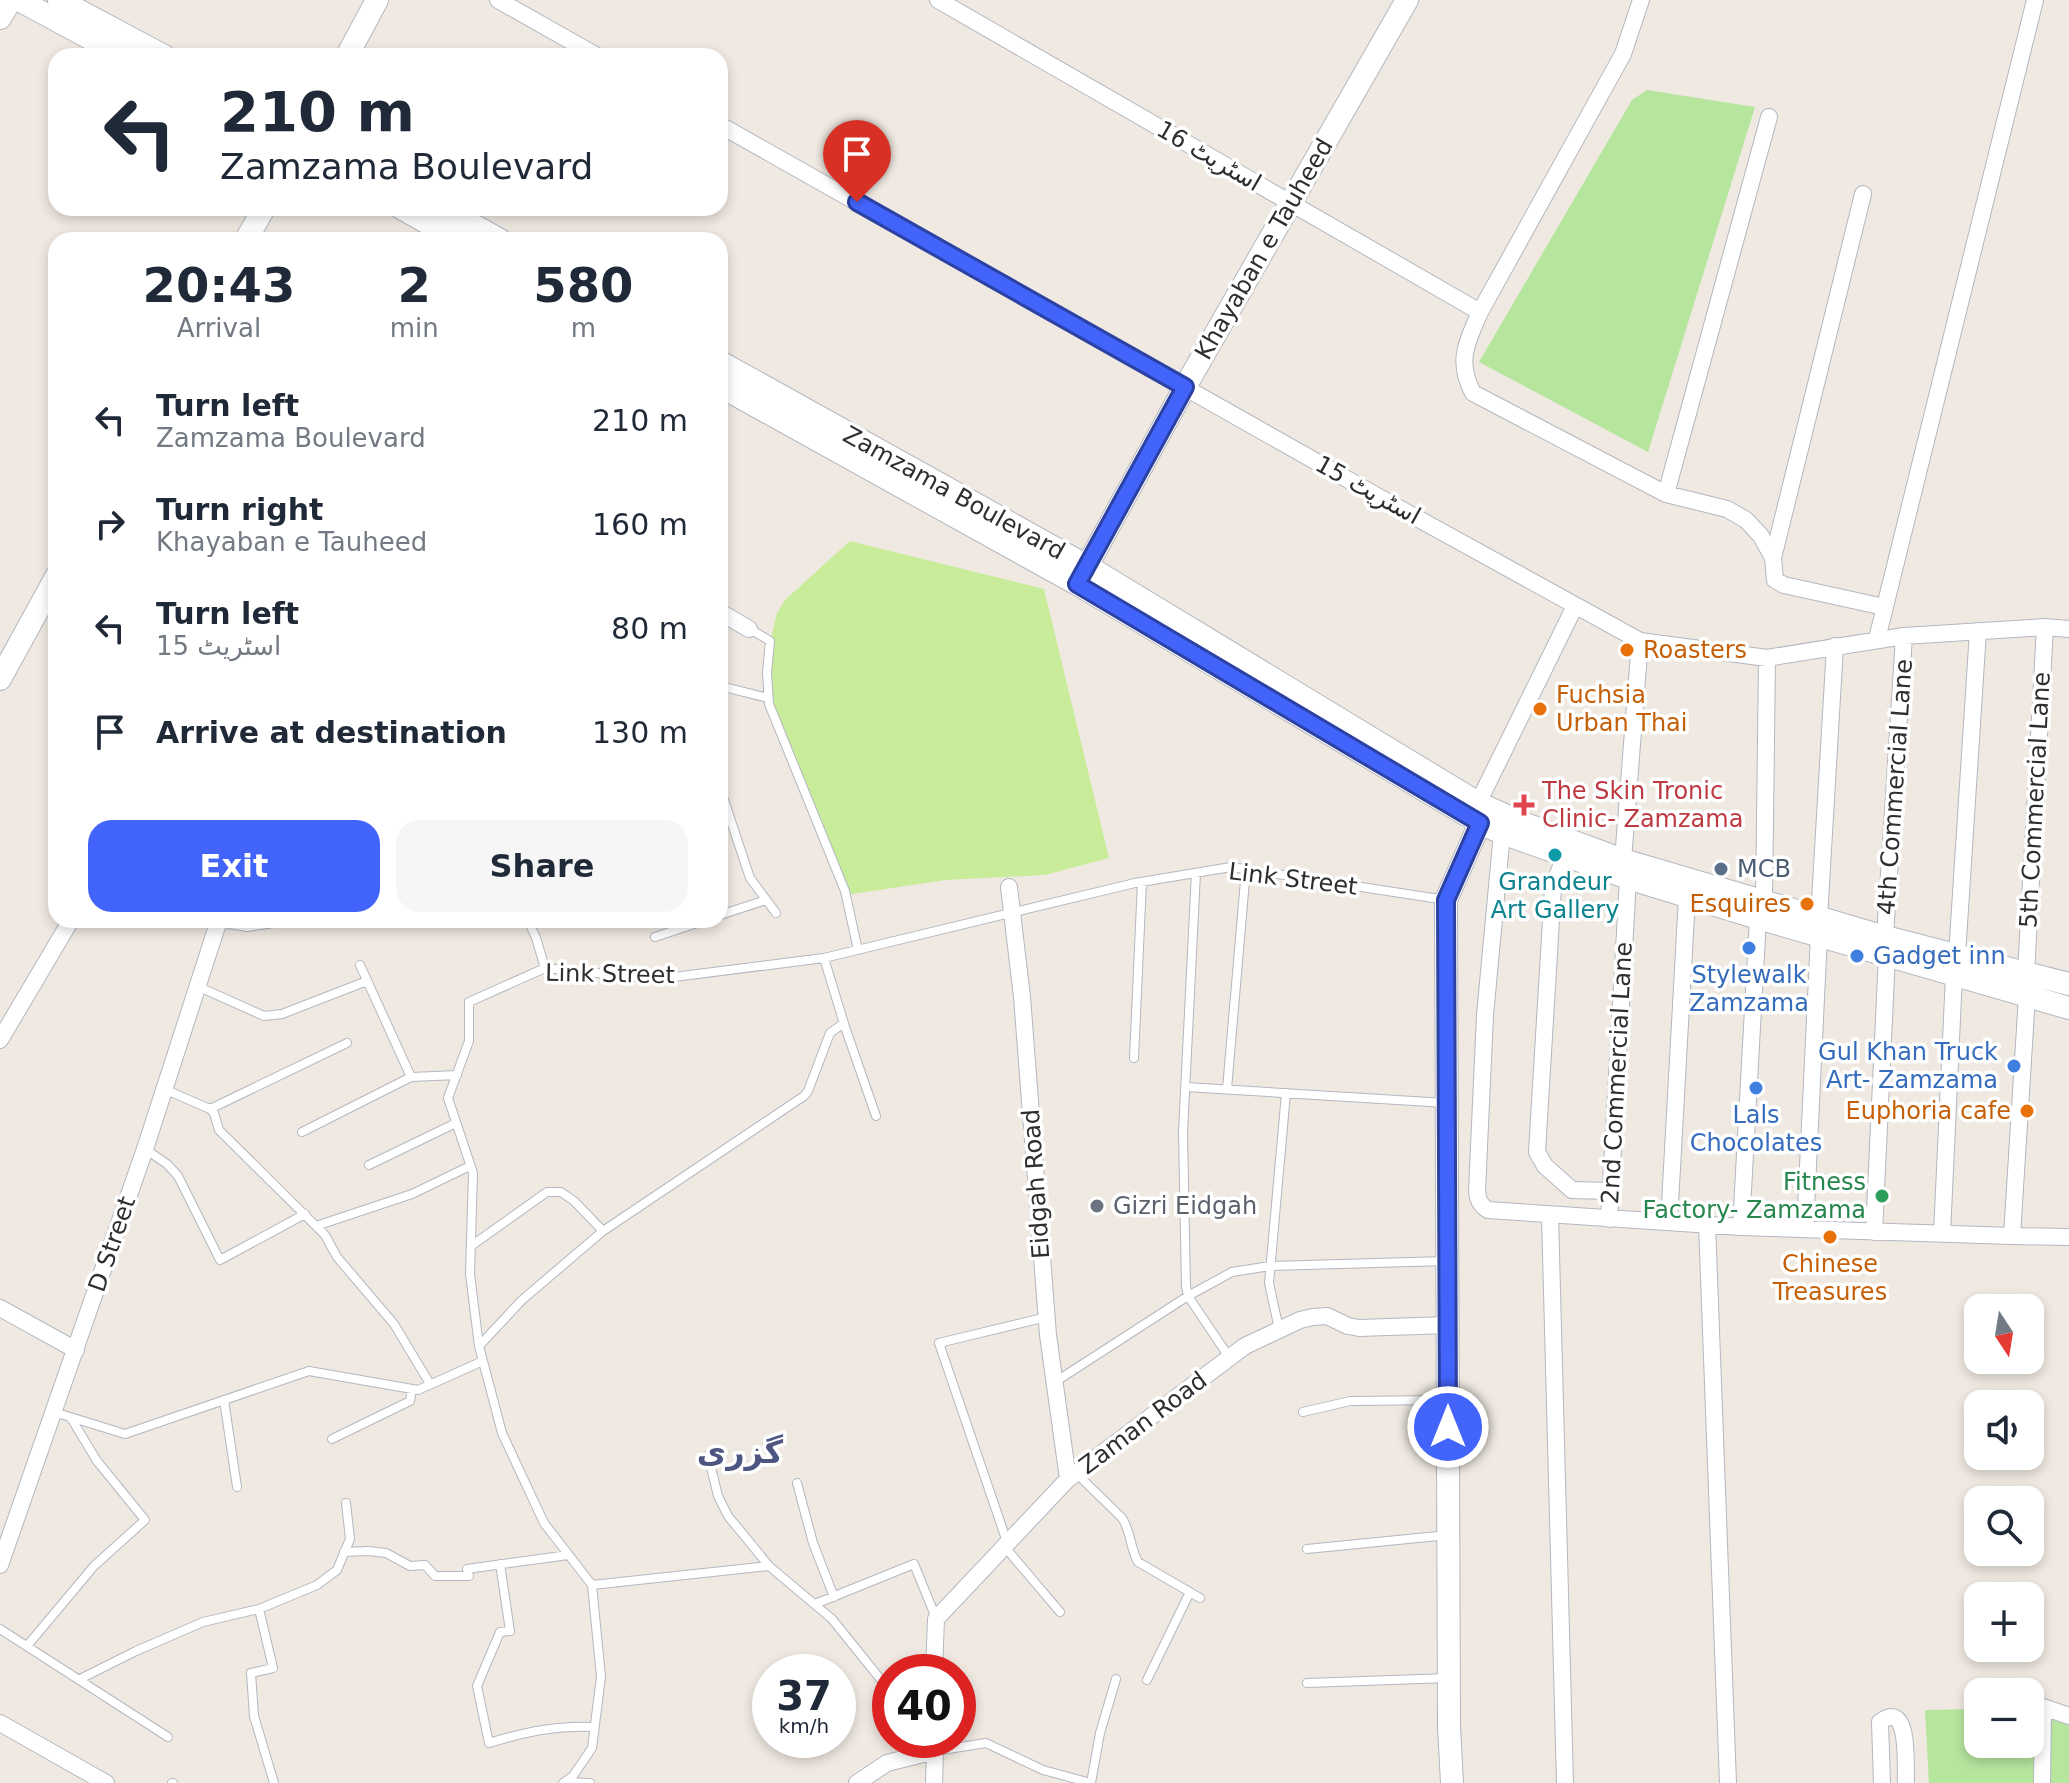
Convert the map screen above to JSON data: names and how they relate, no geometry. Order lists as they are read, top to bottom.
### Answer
{
  "streets": {
    "main road": ["Khayaban e Tauheed", "Zamzama Boulevard"],
    "street": [
      "اسٹریٹ 16",
      "اسٹریٹ 15",
      "4th Commercial Lane",
      "5th Commercial Lane",
      "2nd Commercial Lane",
      "Eidgah Road",
      "D Street",
      "Zaman Road"
    ],
    "lane": ["Link Street"]
  },
  "crossings": [
    ["اسٹریٹ 16", "Khayaban e Tauheed"],
    ["Khayaban e Tauheed", "اسٹریٹ 15"],
    ["Khayaban e Tauheed", "Zamzama Boulevard"],
    ["اسٹریٹ 15", "4th Commercial Lane"],
    ["اسٹریٹ 15", "5th Commercial Lane"],
    ["اسٹریٹ 15", "2nd Commercial Lane"],
    ["Zamzama Boulevard", "4th Commercial Lane"],
    ["Zamzama Boulevard", "5th Commercial Lane"],
    ["Zamzama Boulevard", "2nd Commercial Lane"],
    ["Link Street", "Eidgah Road"],
    ["Eidgah Road", "Zaman Road"]
  ],
  "districts": ["گزری"],
  "places": {
    "other": [
      "Roasters",
      "Fuchsia Urban Thai",
      "Grandeur Art Gallery",
      "MCB",
      "Esquires",
      "Stylewalk Zamzama",
      "Gadget inn",
      "Gul Khan Truck Art- Zamzama",
      "Lals Chocolates",
      "Euphoria cafe",
      "Fitness Factory- Zamzama",
      "Gizri Eidgah",
      "Chinese Treasures"
    ],
    "health": ["The Skin Tronic Clinic- Zamzama"]
  },
  "north": "bottom",
  "page": {
    "turn": ["210 m", "Zamzama Boulevard"],
    "eta": [
      "20:43",
      "Arrival",
      "2",
      "min",
      "580",
      "m"
    ],
    "list": [
      {
        "name": "Turn left",
        "note": "Zamzama Boulevard",
        "value": "210 m"
      },
      {
        "name": "Turn right",
        "note": "Khayaban e Tauheed",
        "value": "160 m"
      },
      {
        "name": "Turn left",
        "note": "اسٹریٹ 15",
        "value": "80 m"
      },
      {
        "name": "Arrive at destination",
        "value": "130 m"
      }
    ],
    "buttons": ["Exit", "Share"],
    "map_buttons": ["+", "−"],
    "speed": "37 km/h",
    "limit": "40"
  }
}
